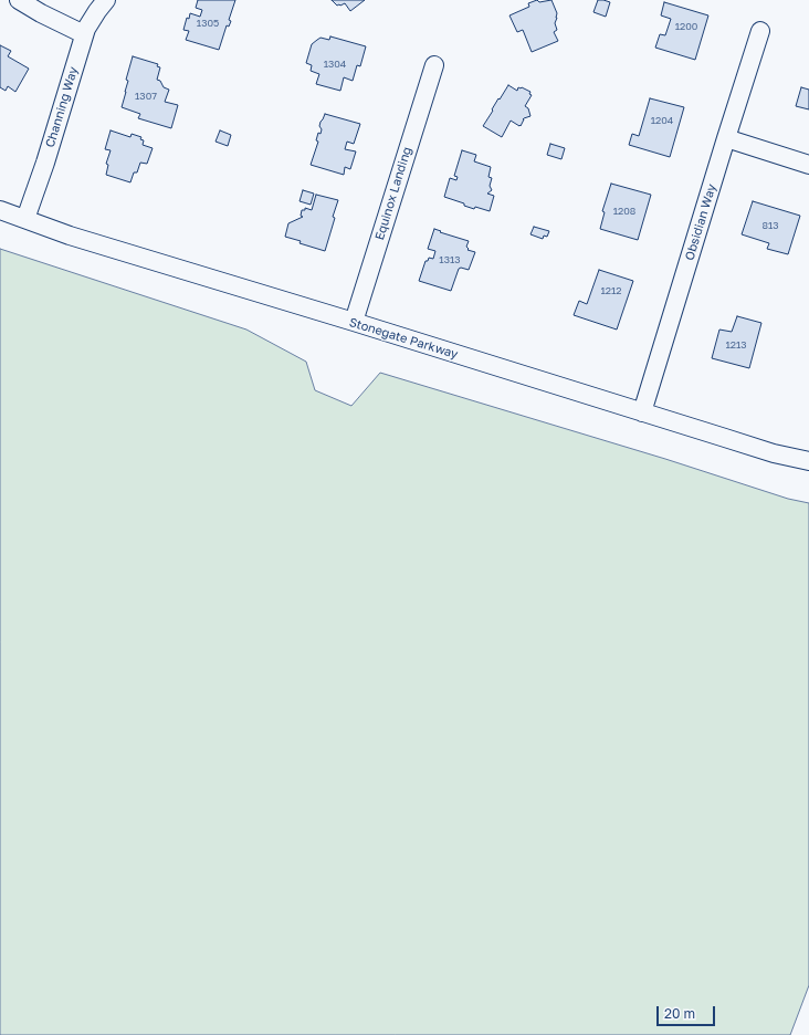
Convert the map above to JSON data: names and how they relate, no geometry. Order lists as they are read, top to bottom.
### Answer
{
  "streets": {
    "street": [
      "Channing Way",
      "Equinox Landing",
      "Obsidian Way",
      "Stonegate Parkway"
    ]
  },
  "crossings": [
    ["Channing Way", "Stonegate Parkway"],
    ["Equinox Landing", "Stonegate Parkway"],
    ["Obsidian Way", "Stonegate Parkway"]
  ],
  "house_numbers": [
    "1305",
    "1200",
    "1304",
    "1307",
    "1204",
    "1208",
    "813",
    "1313",
    "1212",
    "1213"
  ],
  "scale_bar": "20 m"
}
